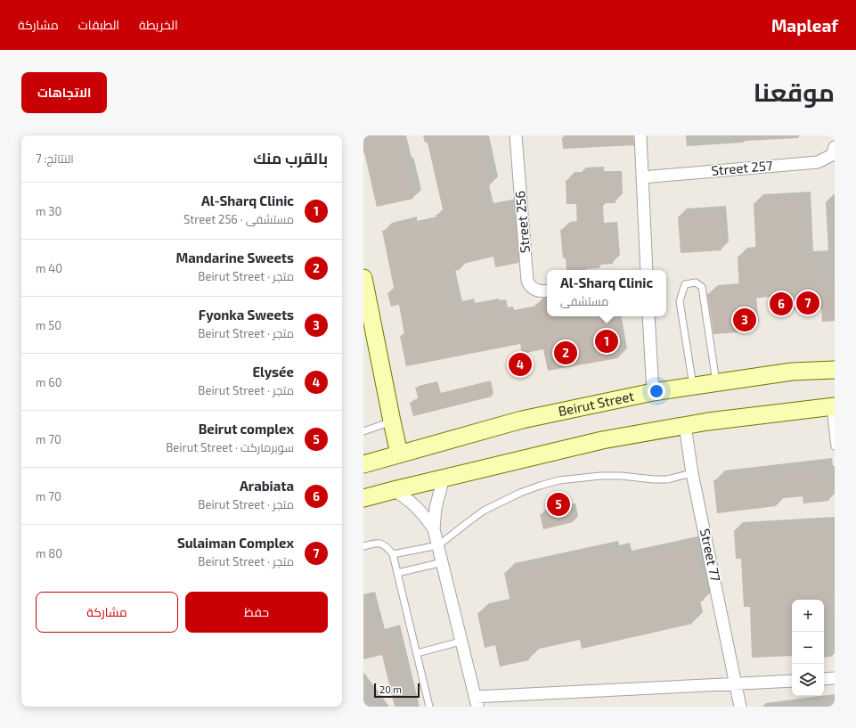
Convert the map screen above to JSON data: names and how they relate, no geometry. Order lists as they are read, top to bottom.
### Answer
{
  "streets": {
    "main road": ["Beirut Street"],
    "street": ["Street 257", "Street 256", "Street 77"]
  },
  "scale_bar": "20 m",
  "page": {
    "header": "Mapleaf",
    "nav": ["الخريطة", "الطبقات", "مشاركة"],
    "title": "موقعنا",
    "buttons": [
      "الاتجاهات",
      ["حفظ", "مشاركة"]
    ],
    "heading": ["بالقرب منك", "النتائج: 7"],
    "list": [
      {
        "mark": "1",
        "name": "Al-Sharq Clinic",
        "note": "مستشفى · Street 256",
        "value": "30 m"
      },
      {
        "mark": "2",
        "name": "Mandarine Sweets",
        "note": "متجر · Beirut Street",
        "value": "40 m"
      },
      {
        "mark": "3",
        "name": "Fyonka Sweets",
        "note": "متجر · Beirut Street",
        "value": "50 m"
      },
      {
        "mark": "4",
        "name": "Elysée",
        "note": "متجر · Beirut Street",
        "value": "60 m"
      },
      {
        "mark": "5",
        "name": "Beirut complex",
        "note": "سوبرماركت · Beirut Street",
        "value": "70 m"
      },
      {
        "mark": "6",
        "name": "Arabiata",
        "note": "متجر · Beirut Street",
        "value": "70 m"
      },
      {
        "mark": "7",
        "name": "Sulaiman Complex",
        "note": "متجر · Beirut Street",
        "value": "80 m"
      }
    ],
    "popup": ["Al-Sharq Clinic", "مستشفى"],
    "pins": [
      "7",
      "6",
      "3",
      "1",
      "2",
      "4",
      "5"
    ],
    "map_buttons": ["+", "−"],
    "scale": "20 m"
  }
}
